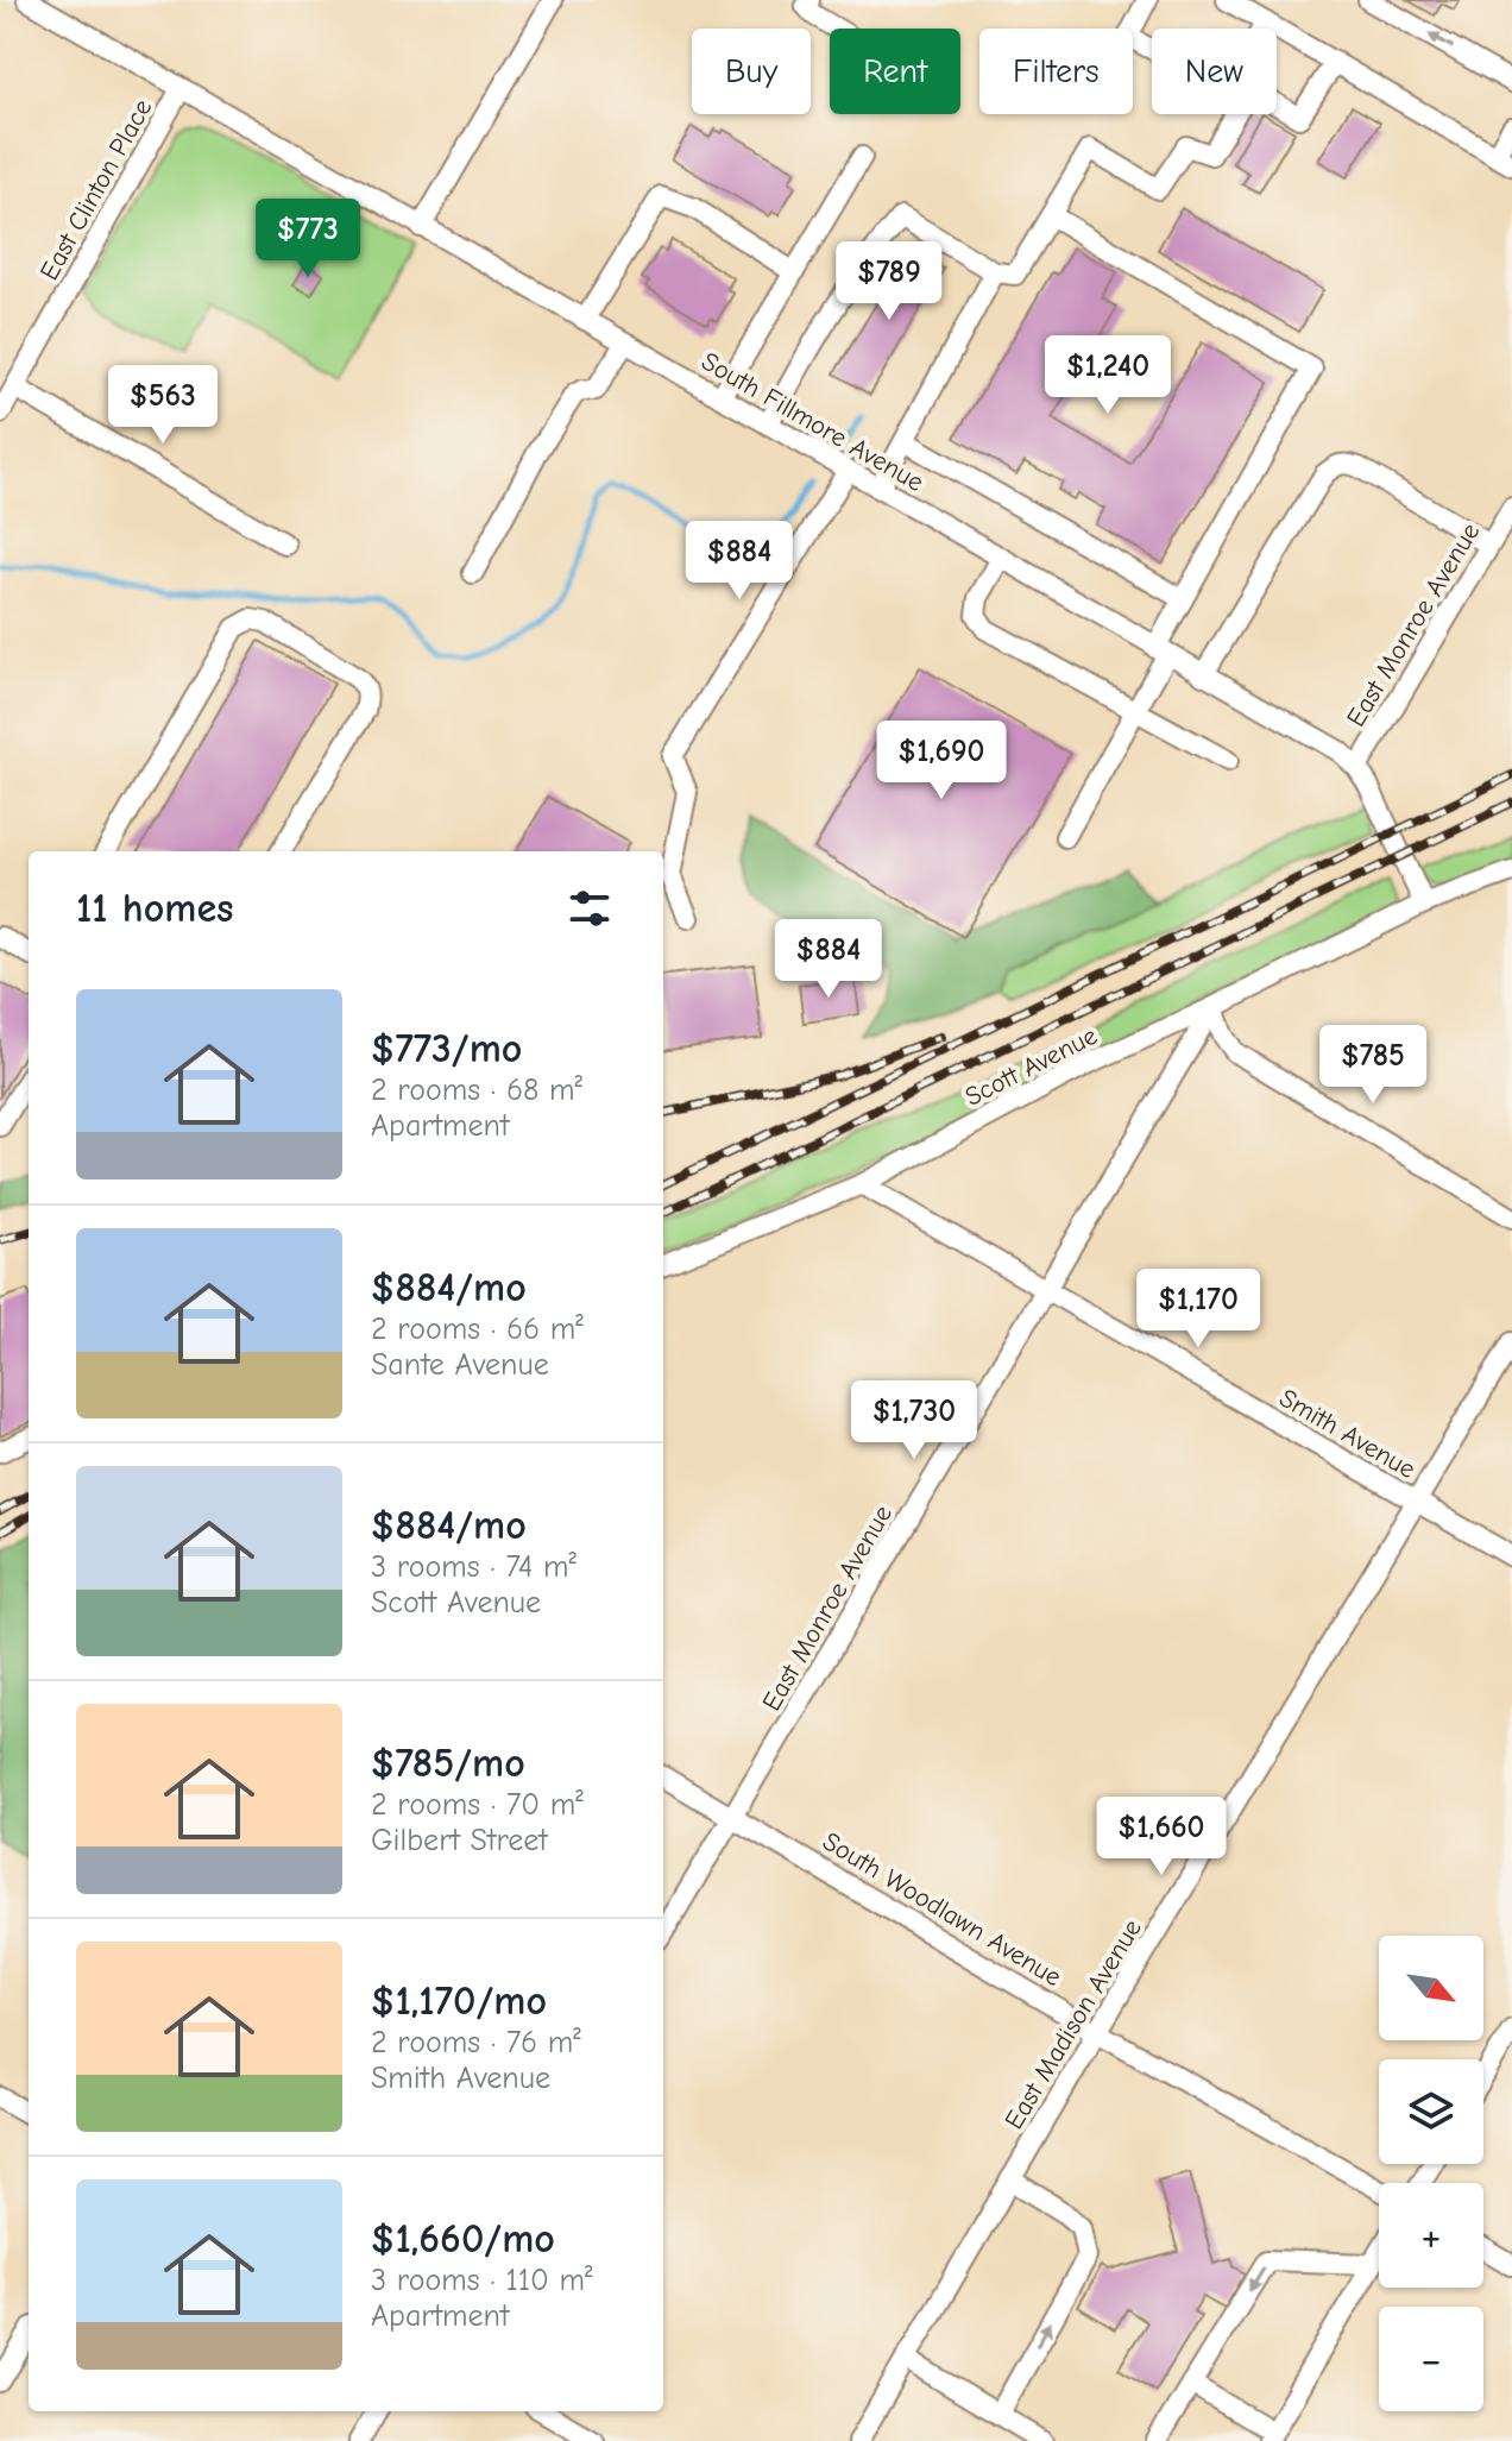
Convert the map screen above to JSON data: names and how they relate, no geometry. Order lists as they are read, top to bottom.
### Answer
{
  "streets": {
    "street": [
      "East Clinton Place",
      "South Fillmore Avenue",
      "East Monroe Avenue",
      "Scott Avenue",
      "Smith Avenue",
      "South Woodlawn Avenue",
      "East Madison Avenue"
    ]
  },
  "crossings": [
    ["East Clinton Place", "South Fillmore Avenue"],
    ["South Fillmore Avenue", "East Monroe Avenue"],
    ["South Fillmore Avenue", "Scott Avenue"],
    ["East Monroe Avenue", "Scott Avenue"],
    ["East Monroe Avenue", "Smith Avenue"],
    ["East Monroe Avenue", "South Woodlawn Avenue"],
    ["Scott Avenue", "Smith Avenue"],
    ["Smith Avenue", "East Madison Avenue"],
    ["South Woodlawn Avenue", "East Madison Avenue"]
  ],
  "north": "bottom right",
  "page": {
    "chip": [
      "Buy",
      "Rent",
      "Filters",
      "New"
    ],
    "price": [
      "$773",
      "$789",
      "$1,240",
      "$563",
      "$884",
      "$1,690",
      "$884",
      "$785",
      "$1,170",
      "$1,730",
      "$1,660"
    ],
    "heading": "11 homes",
    "list": [
      {
        "name": "$773/mo",
        "note": "2 rooms · 68 m² · Apartment"
      },
      {
        "name": "$884/mo",
        "note": "2 rooms · 66 m² · Sante Avenue"
      },
      {
        "name": "$884/mo",
        "note": "3 rooms · 74 m² · Scott Avenue"
      },
      {
        "name": "$785/mo",
        "note": "2 rooms · 70 m² · Gilbert Street"
      },
      {
        "name": "$1,170/mo",
        "note": "2 rooms · 76 m² · Smith Avenue"
      },
      {
        "name": "$1,660/mo",
        "note": "3 rooms · 110 m² · Apartment"
      }
    ],
    "map_buttons": ["+", "−"]
  }
}
